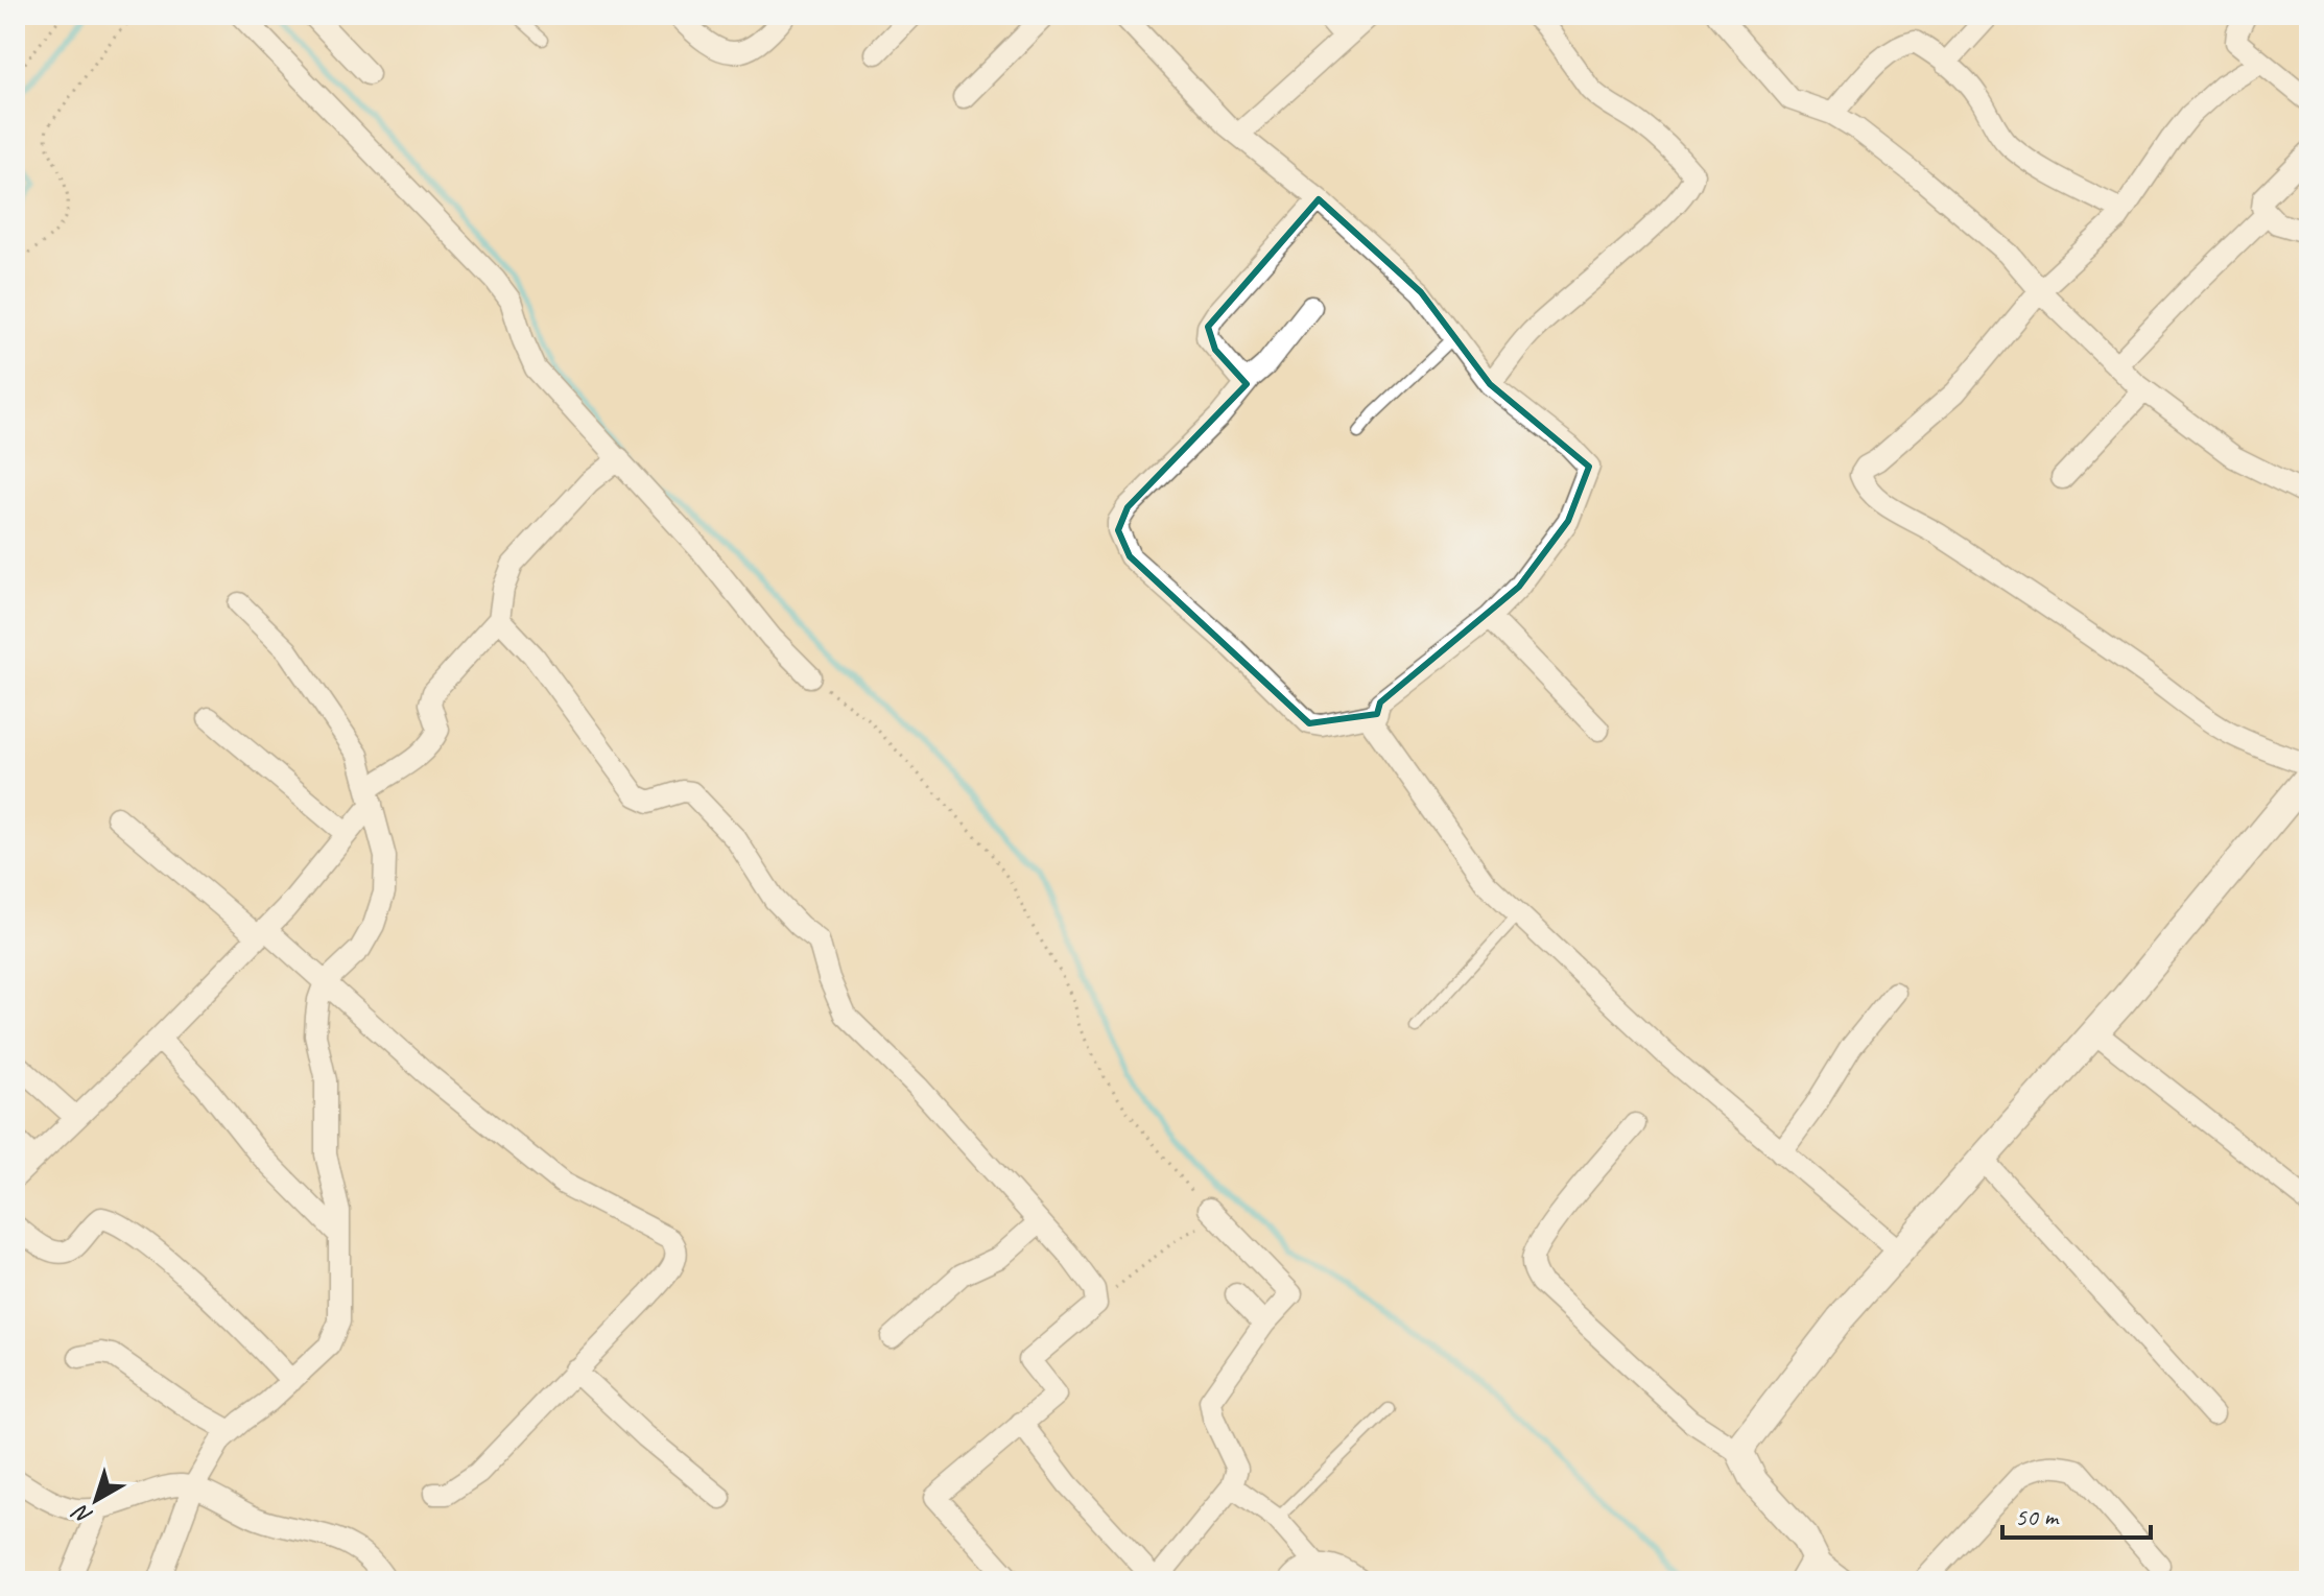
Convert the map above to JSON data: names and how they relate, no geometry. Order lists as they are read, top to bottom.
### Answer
{
  "scale_bar": "50 m",
  "north": "bottom left"
}
